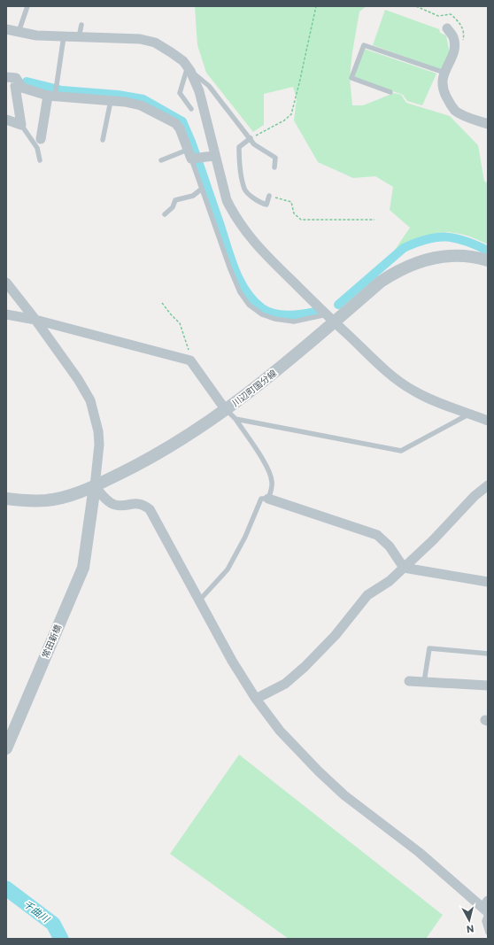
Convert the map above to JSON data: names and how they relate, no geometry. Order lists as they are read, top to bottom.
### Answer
{
  "streets": {
    "street": ["川辺町国分線", "常田新橋"]
  },
  "crossings": [
    ["川辺町国分線", "常田新橋"]
  ],
  "water": ["千曲川"],
  "north": "bottom"
}
